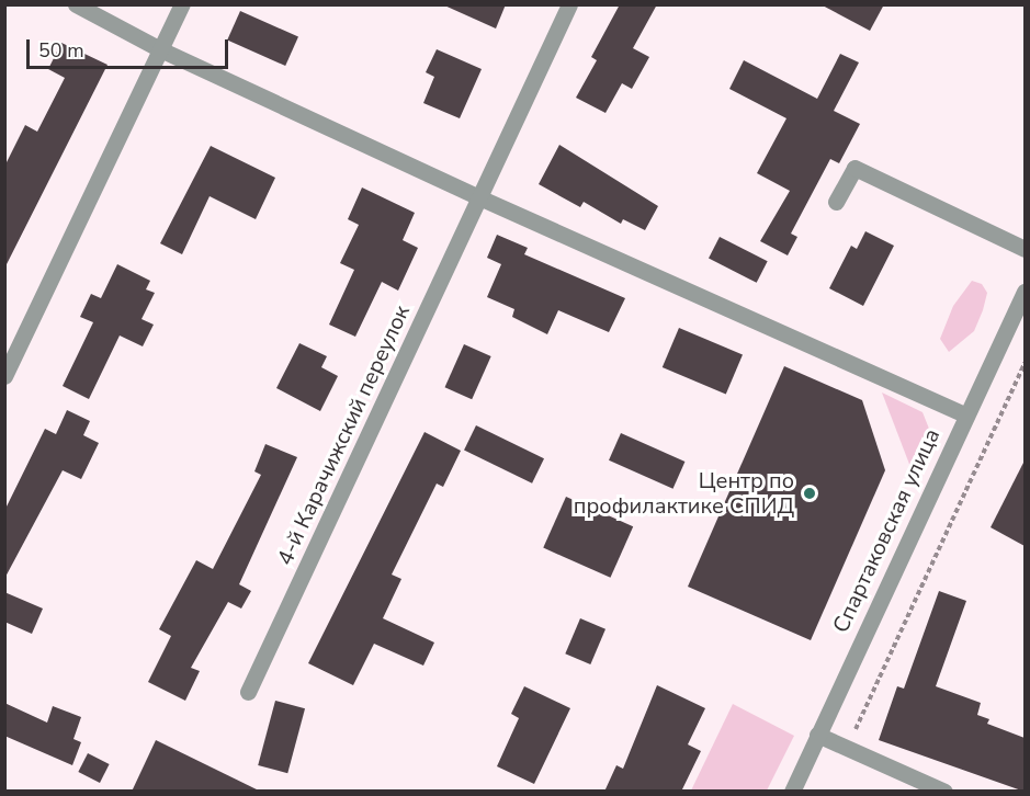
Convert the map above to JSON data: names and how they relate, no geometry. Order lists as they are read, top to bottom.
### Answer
{
  "streets": {
    "street": ["4-й Карачижский переулок", "Спартаковская улица"]
  },
  "places": ["Центр по профилактике СПИД"],
  "scale_bar": "50 m"
}
